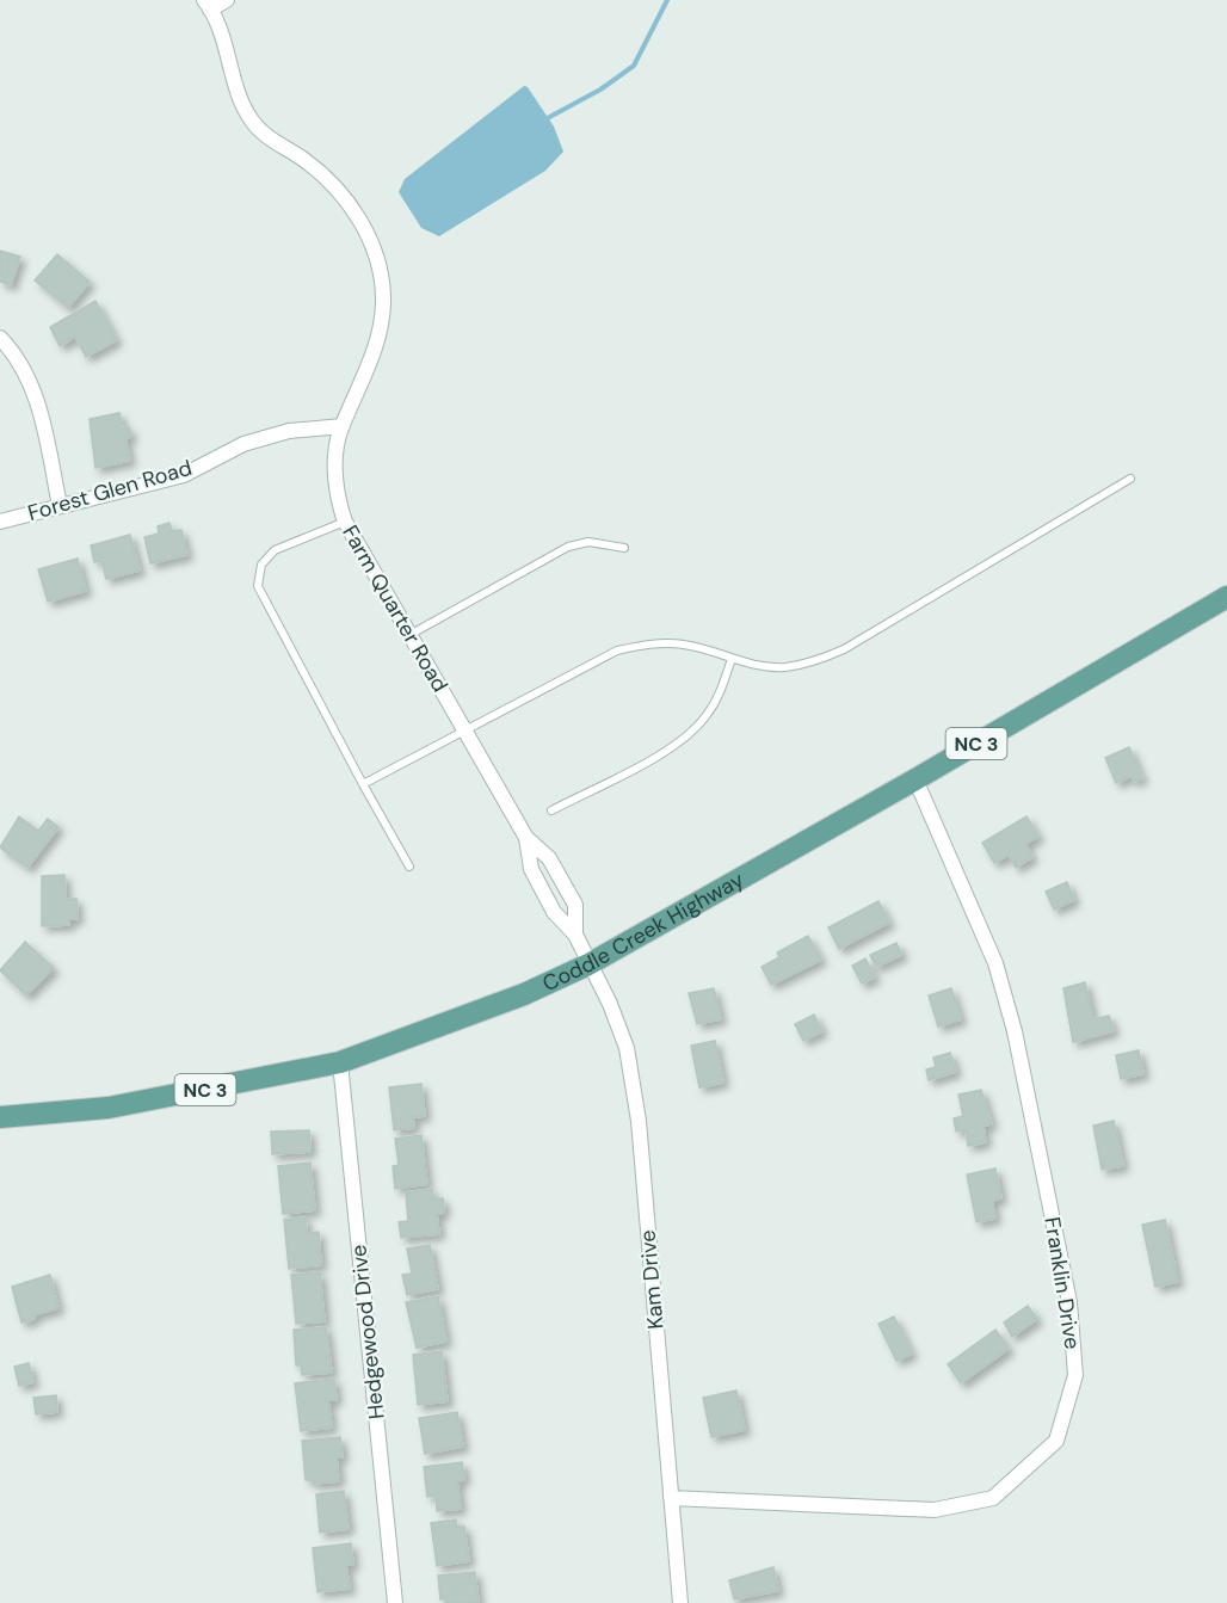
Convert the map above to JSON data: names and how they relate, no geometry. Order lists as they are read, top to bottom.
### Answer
{
  "streets": {
    "main road": ["NC 3", "Coddle Creek Highway"],
    "street": [
      "Forest Glen Road",
      "Farm Quarter Road",
      "Kam Drive",
      "Franklin Drive",
      "Hedgewood Drive"
    ]
  },
  "crossings": [
    ["Forest Glen Road", "Farm Quarter Road"],
    ["Farm Quarter Road", "Coddle Creek Highway"],
    ["Farm Quarter Road", "Kam Drive"],
    ["Coddle Creek Highway", "Kam Drive"],
    ["Coddle Creek Highway", "Franklin Drive"],
    ["Coddle Creek Highway", "Hedgewood Drive"],
    ["Kam Drive", "Franklin Drive"]
  ]
}
